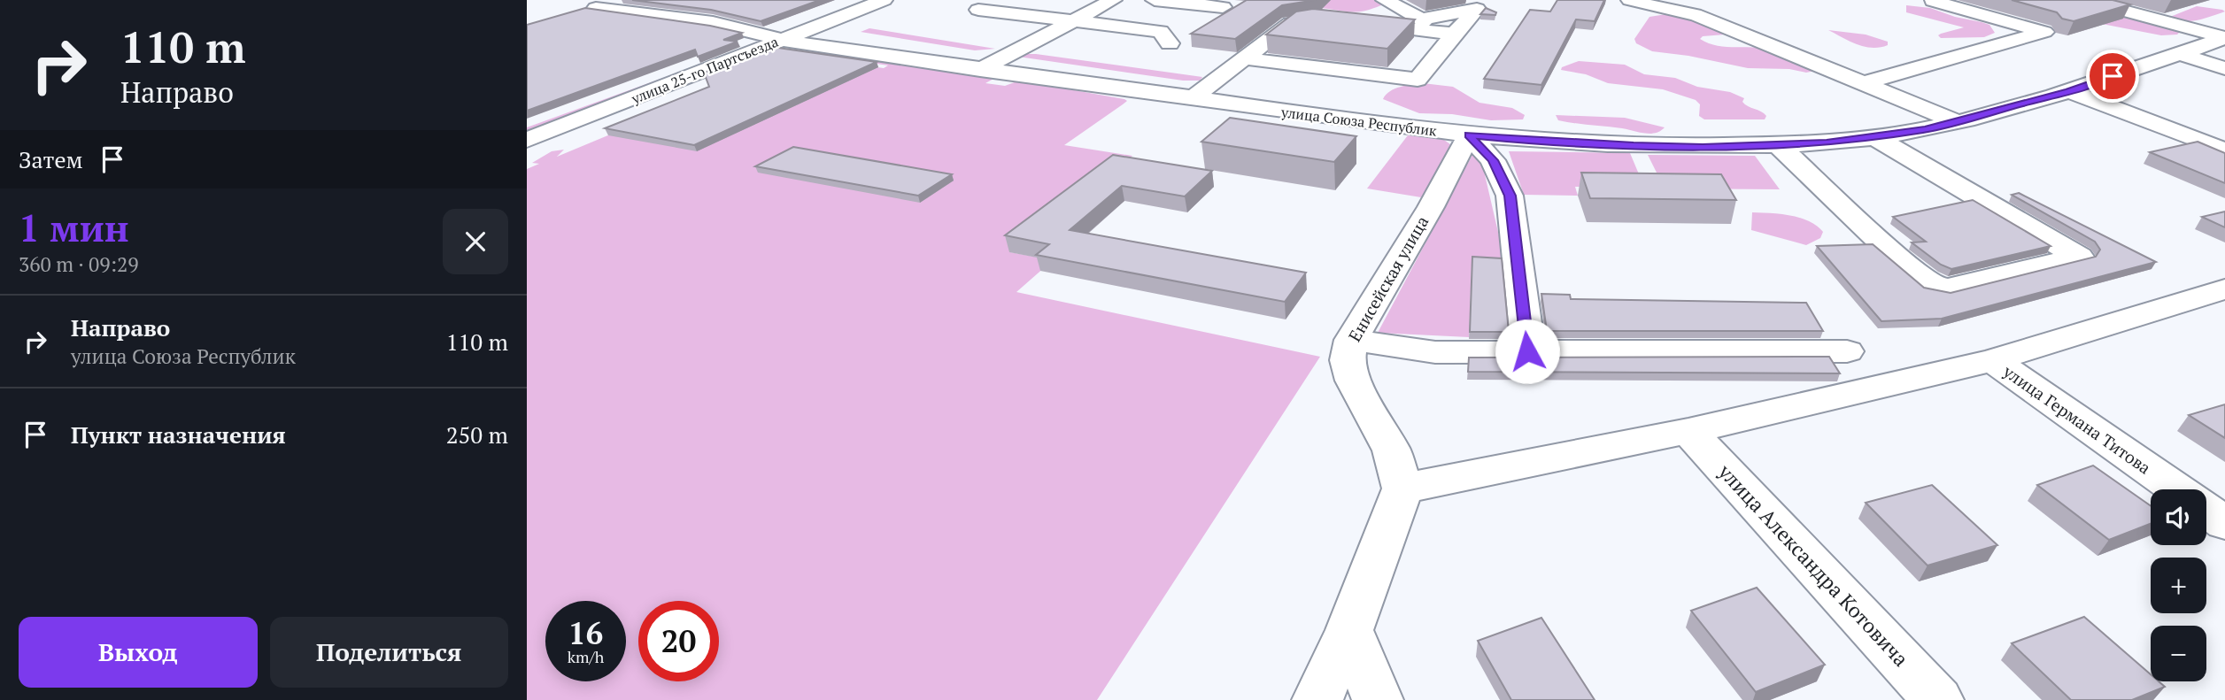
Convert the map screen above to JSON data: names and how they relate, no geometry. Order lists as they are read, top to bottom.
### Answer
{
  "streets": {
    "street": [
      "улица 25-го Партсъезда",
      "улица Союза Республик",
      "Енисейская улица",
      "улица Германа Титова",
      "улица Александра Котовича"
    ]
  },
  "crossings": [
    ["улица 25-го Партсъезда", "улица Союза Республик"],
    ["улица Союза Республик", "Енисейская улица"]
  ],
  "page": {
    "turn": ["110 m", "Направо"],
    "then": "Затем",
    "heading": ["1 мин", "360 m · 09:29"],
    "list": [
      {
        "name": "Направо",
        "note": "улица Союза Республик",
        "value": "110 m"
      },
      {
        "name": "Пункт назначения",
        "value": "250 m"
      }
    ],
    "map_buttons": ["+", "−"],
    "speed": "16 km/h",
    "limit": "20",
    "buttons": ["Выход", "Поделиться"]
  }
}
